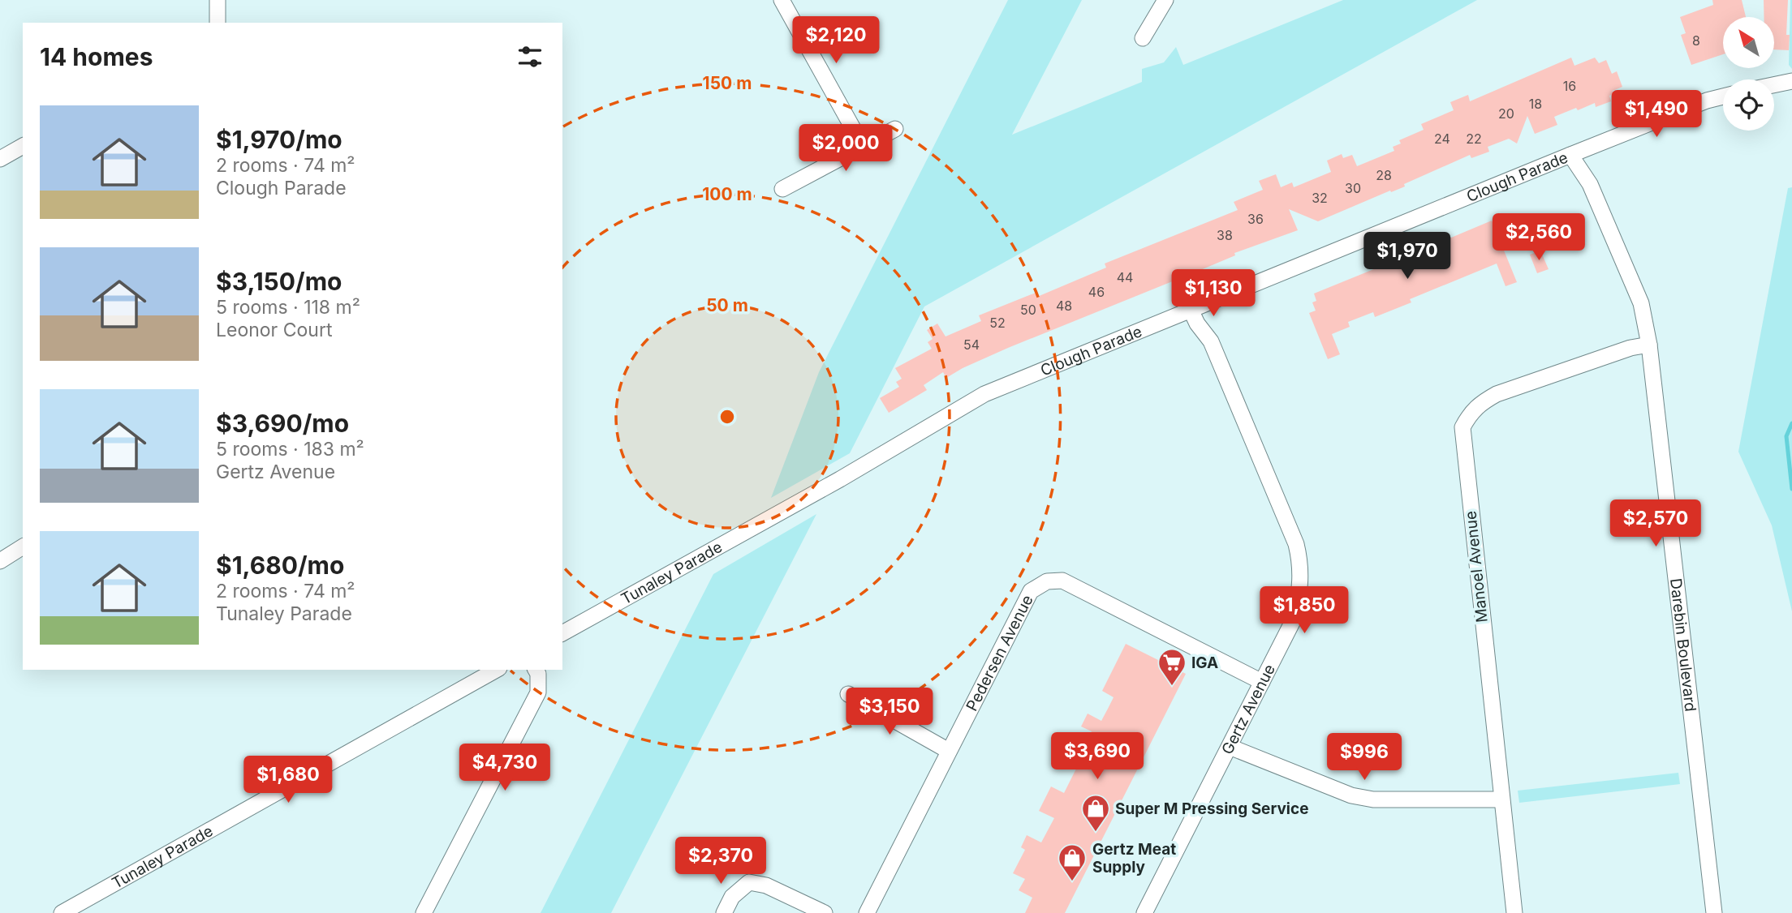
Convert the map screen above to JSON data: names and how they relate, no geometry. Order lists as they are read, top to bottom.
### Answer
{
  "streets": {
    "street": [
      "Clough Parade",
      "Manoel Avenue",
      "Tunaley Parade",
      "Darebin Boulevard",
      "Pedersen Avenue",
      "Gertz Avenue"
    ]
  },
  "crossings": [
    ["Clough Parade", "Tunaley Parade"],
    ["Clough Parade", "Darebin Boulevard"],
    ["Clough Parade", "Gertz Avenue"],
    ["Manoel Avenue", "Darebin Boulevard"],
    ["Pedersen Avenue", "Gertz Avenue"]
  ],
  "places": {
    "supermarket": ["IGA"],
    "shop": ["Super M Pressing Service", "Gertz Meat Supply"]
  },
  "house_numbers": [
    "8",
    "16",
    "18",
    "20",
    "24",
    "22",
    "28",
    "30",
    "32",
    "36",
    "38",
    "44",
    "46",
    "48",
    "50",
    "52",
    "54"
  ],
  "north": "top left",
  "page": {
    "price": [
      "$2,120",
      "$1,490",
      "$2,000",
      "$2,560",
      "$1,970",
      "$1,130",
      "$2,570",
      "$1,850",
      "$3,150",
      "$3,690",
      "$996",
      "$4,730",
      "$1,680",
      "$2,370"
    ],
    "heading": "14 homes",
    "list": [
      {
        "name": "$1,970/mo",
        "note": "2 rooms · 74 m² · Clough Parade"
      },
      {
        "name": "$3,150/mo",
        "note": "5 rooms · 118 m² · Leonor Court"
      },
      {
        "name": "$3,690/mo",
        "note": "5 rooms · 183 m² · Gertz Avenue"
      },
      {
        "name": "$1,680/mo",
        "note": "2 rooms · 74 m² · Tunaley Parade"
      }
    ]
  },
  "rings": ["150 m", "100 m", "50 m"]
}
